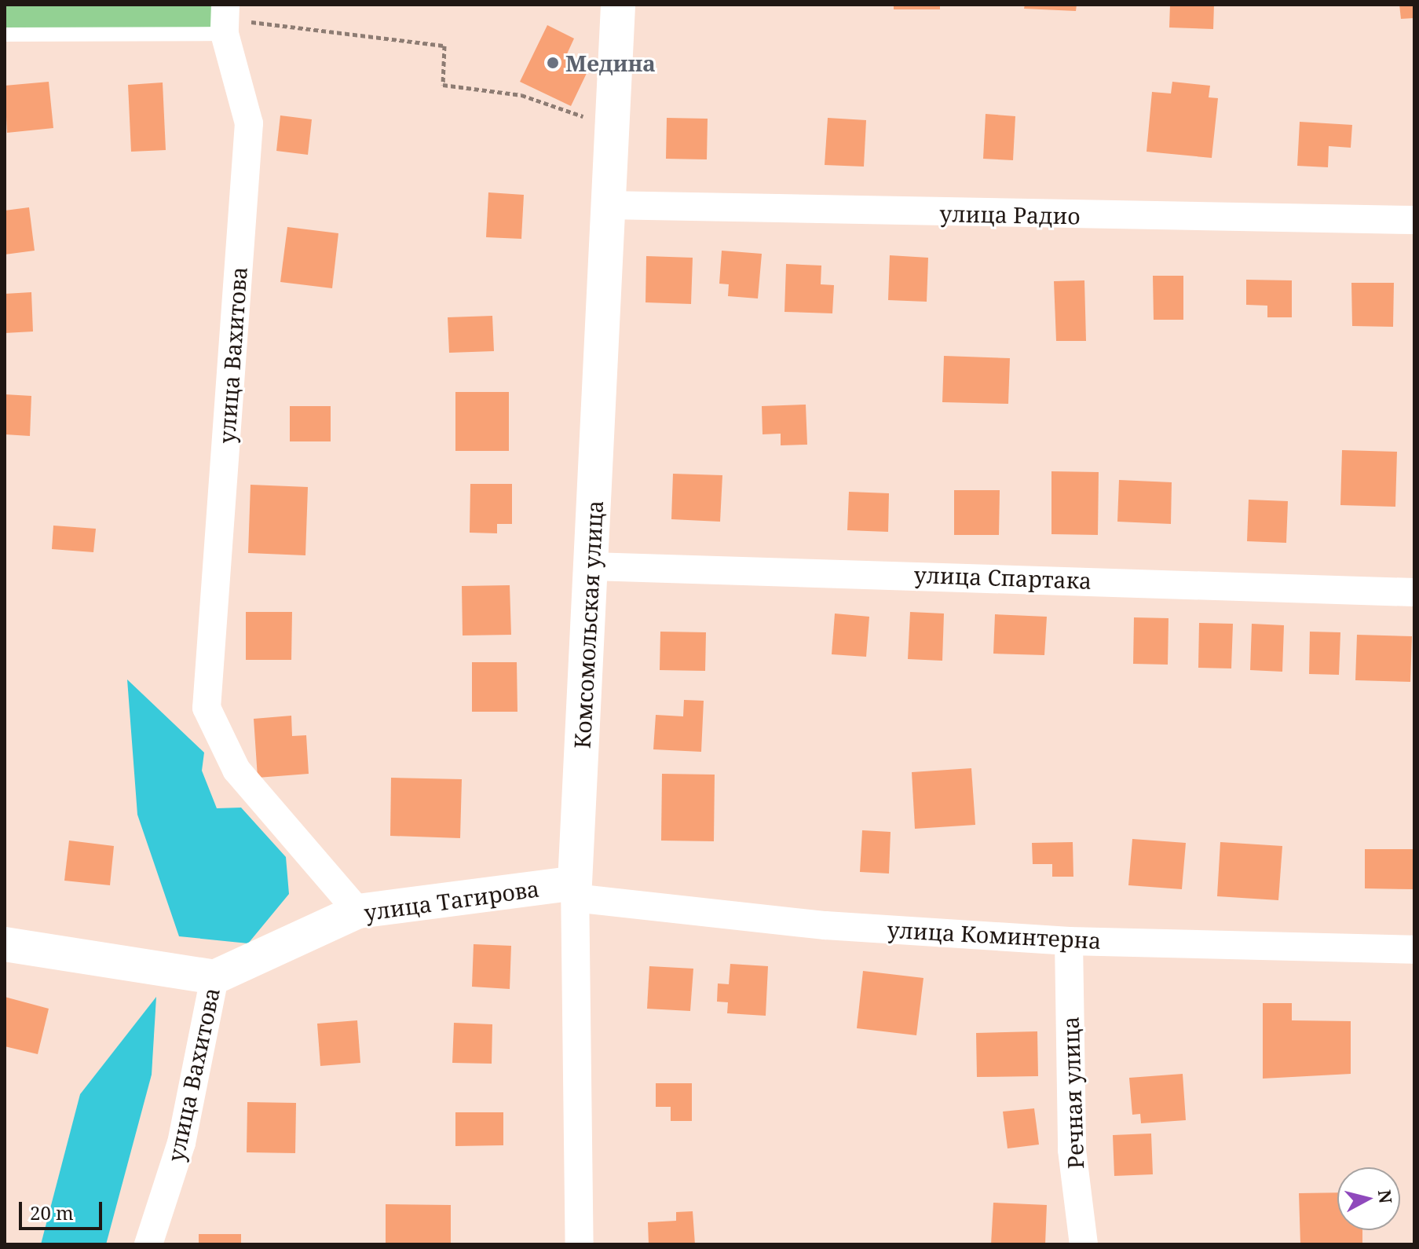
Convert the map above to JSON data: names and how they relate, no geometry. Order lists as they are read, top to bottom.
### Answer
{
  "streets": {
    "street": [
      "улица Радио",
      "улица Вахитова",
      "улица Спартака",
      "Комсомольская улица",
      "улица Тагирова",
      "улица Коминтерна",
      "Речная улица"
    ]
  },
  "crossings": [
    ["улица Радио", "Комсомольская улица"],
    ["улица Вахитова", "улица Тагирова"],
    ["улица Спартака", "Комсомольская улица"],
    ["Комсомольская улица", "улица Тагирова"],
    ["Комсомольская улица", "улица Коминтерна"],
    ["улица Тагирова", "улица Коминтерна"],
    ["улица Коминтерна", "Речная улица"]
  ],
  "places": ["Медина"],
  "scale_bar": "20 m",
  "north": "right"
}
